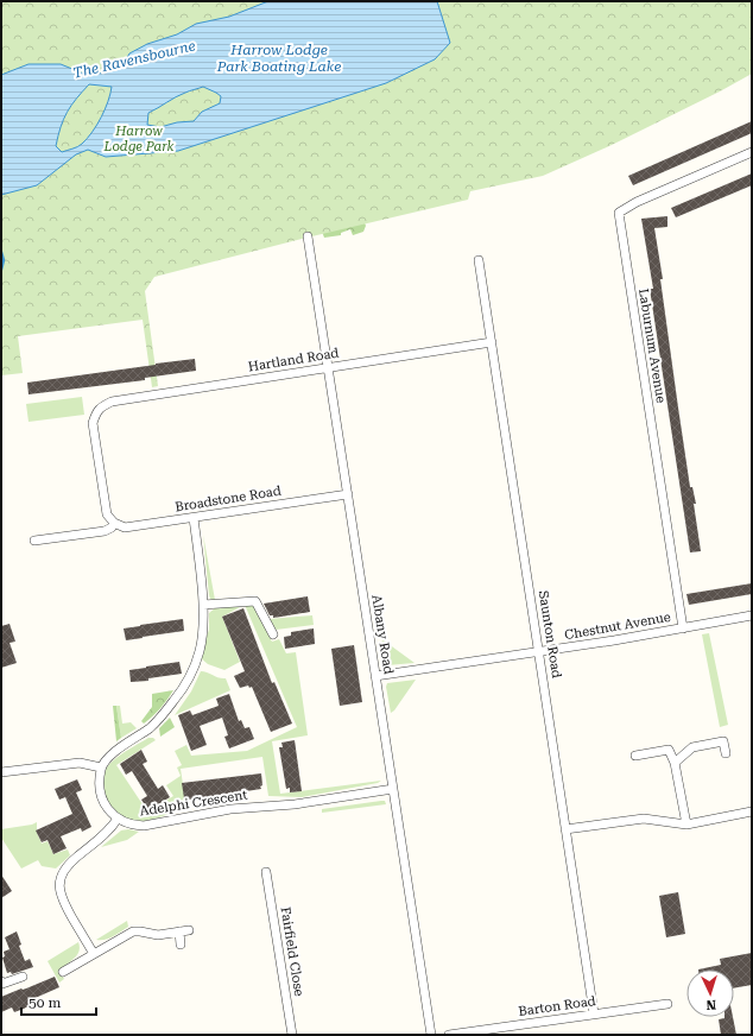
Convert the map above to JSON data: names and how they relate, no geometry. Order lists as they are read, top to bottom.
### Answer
{
  "streets": {
    "street": [
      "Laburnum Avenue",
      "Hartland Road",
      "Broadstone Road",
      "Chestnut Avenue",
      "Albany Road",
      "Saunton Road",
      "Adelphi Crescent",
      "Fairfield Close",
      "Barton Road"
    ]
  },
  "crossings": [
    ["Laburnum Avenue", "Chestnut Avenue"],
    ["Hartland Road", "Broadstone Road"],
    ["Hartland Road", "Albany Road"],
    ["Hartland Road", "Saunton Road"],
    ["Broadstone Road", "Albany Road"],
    ["Chestnut Avenue", "Albany Road"],
    ["Chestnut Avenue", "Saunton Road"],
    ["Albany Road", "Adelphi Crescent"],
    ["Saunton Road", "Barton Road"]
  ],
  "water": ["Harrow Lodge Park Boating Lake", "The Ravensbourne"],
  "parks": ["Harrow Lodge Park"],
  "scale_bar": "50 m",
  "north": "bottom"
}
